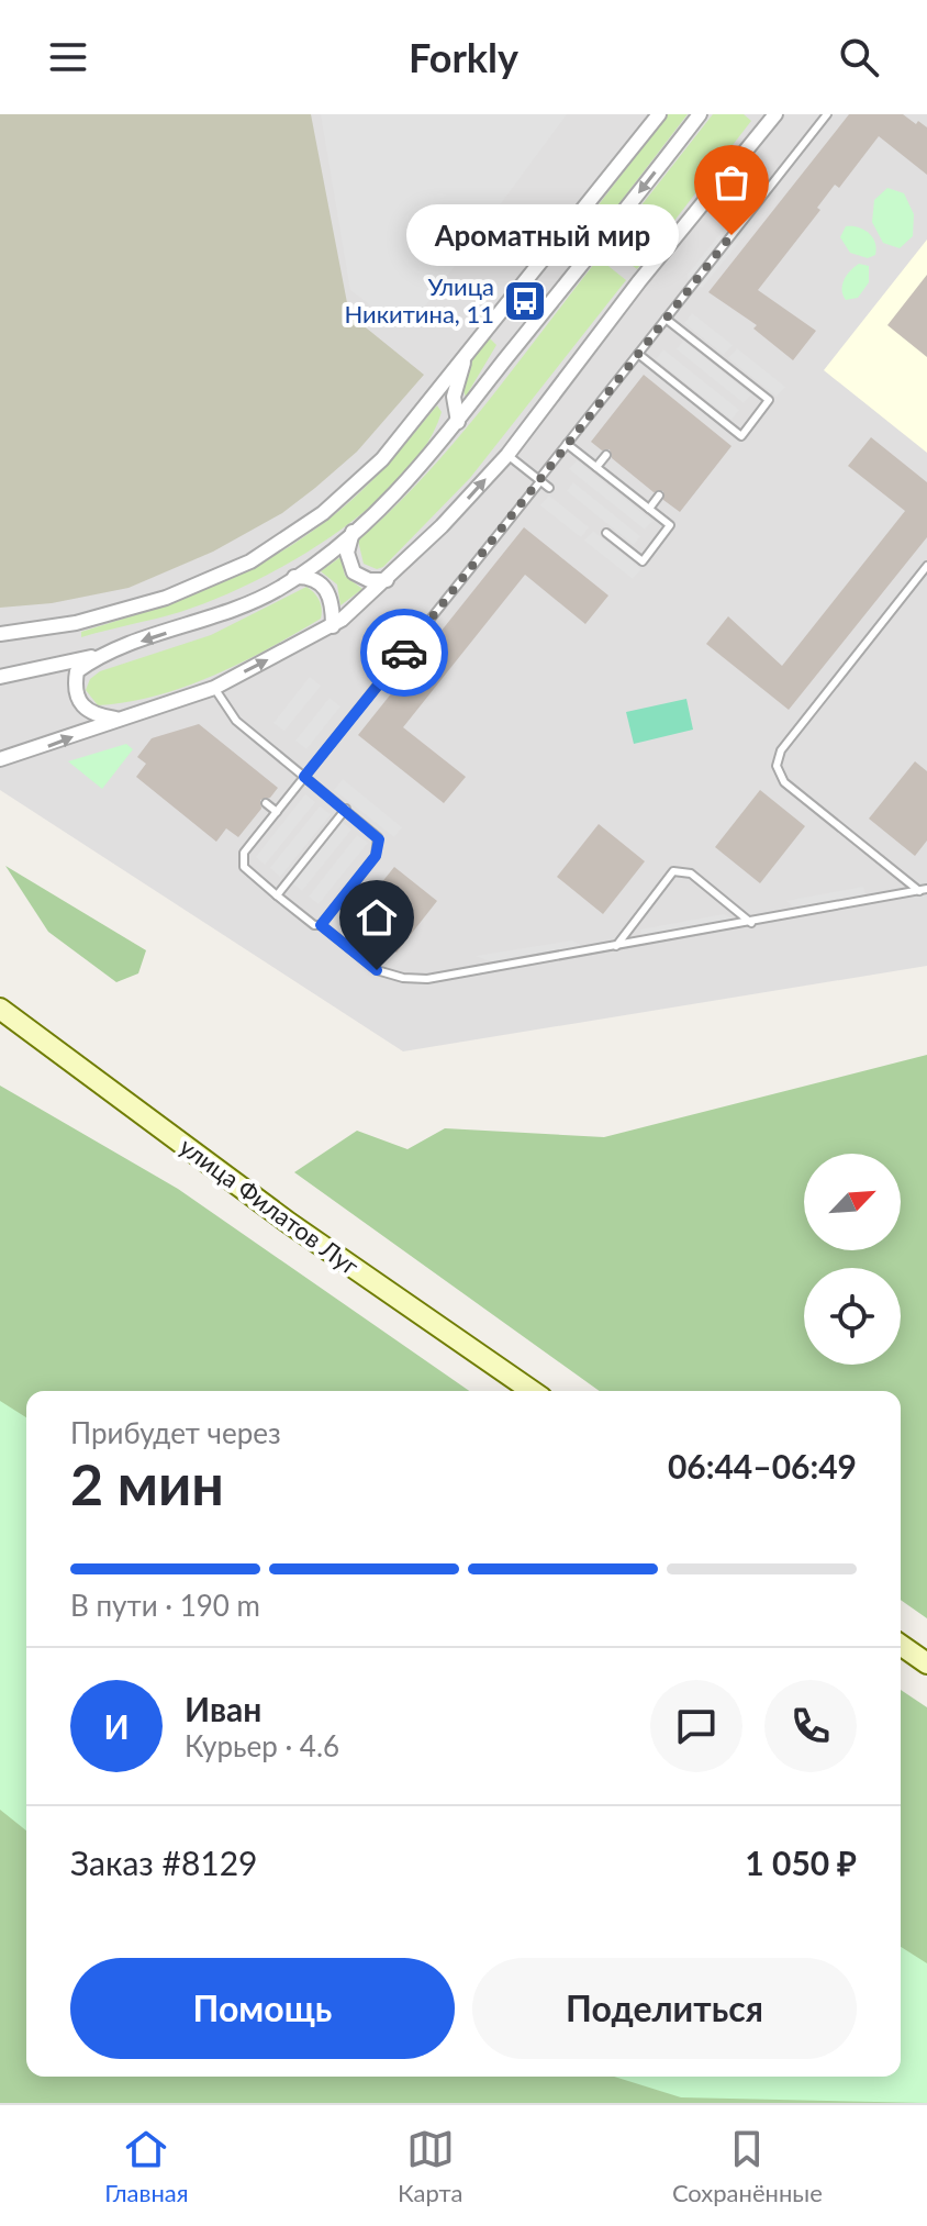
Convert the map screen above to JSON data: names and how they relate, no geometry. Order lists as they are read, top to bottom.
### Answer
{
  "streets": {
    "street": ["улица Филатов Луг"]
  },
  "places": {
    "other": ["Ароматный мир"],
    "bus stop": ["Улица Никитина, 11"]
  },
  "north": "top right",
  "page": {
    "header": "Forkly",
    "bubble": "Ароматный мир",
    "heading": ["2 мин", "Прибудет через", "06:44–06:49"],
    "panel": [
      "Иван",
      "Курьер · 4.6",
      "Заказ #8129",
      "1 050 ₽"
    ],
    "bar": "В пути · 190 m",
    "round": "И",
    "buttons": ["Помощь", "Поделиться"],
    "tabs": ["Главная", "Карта", "Сохранённые"]
  }
}
